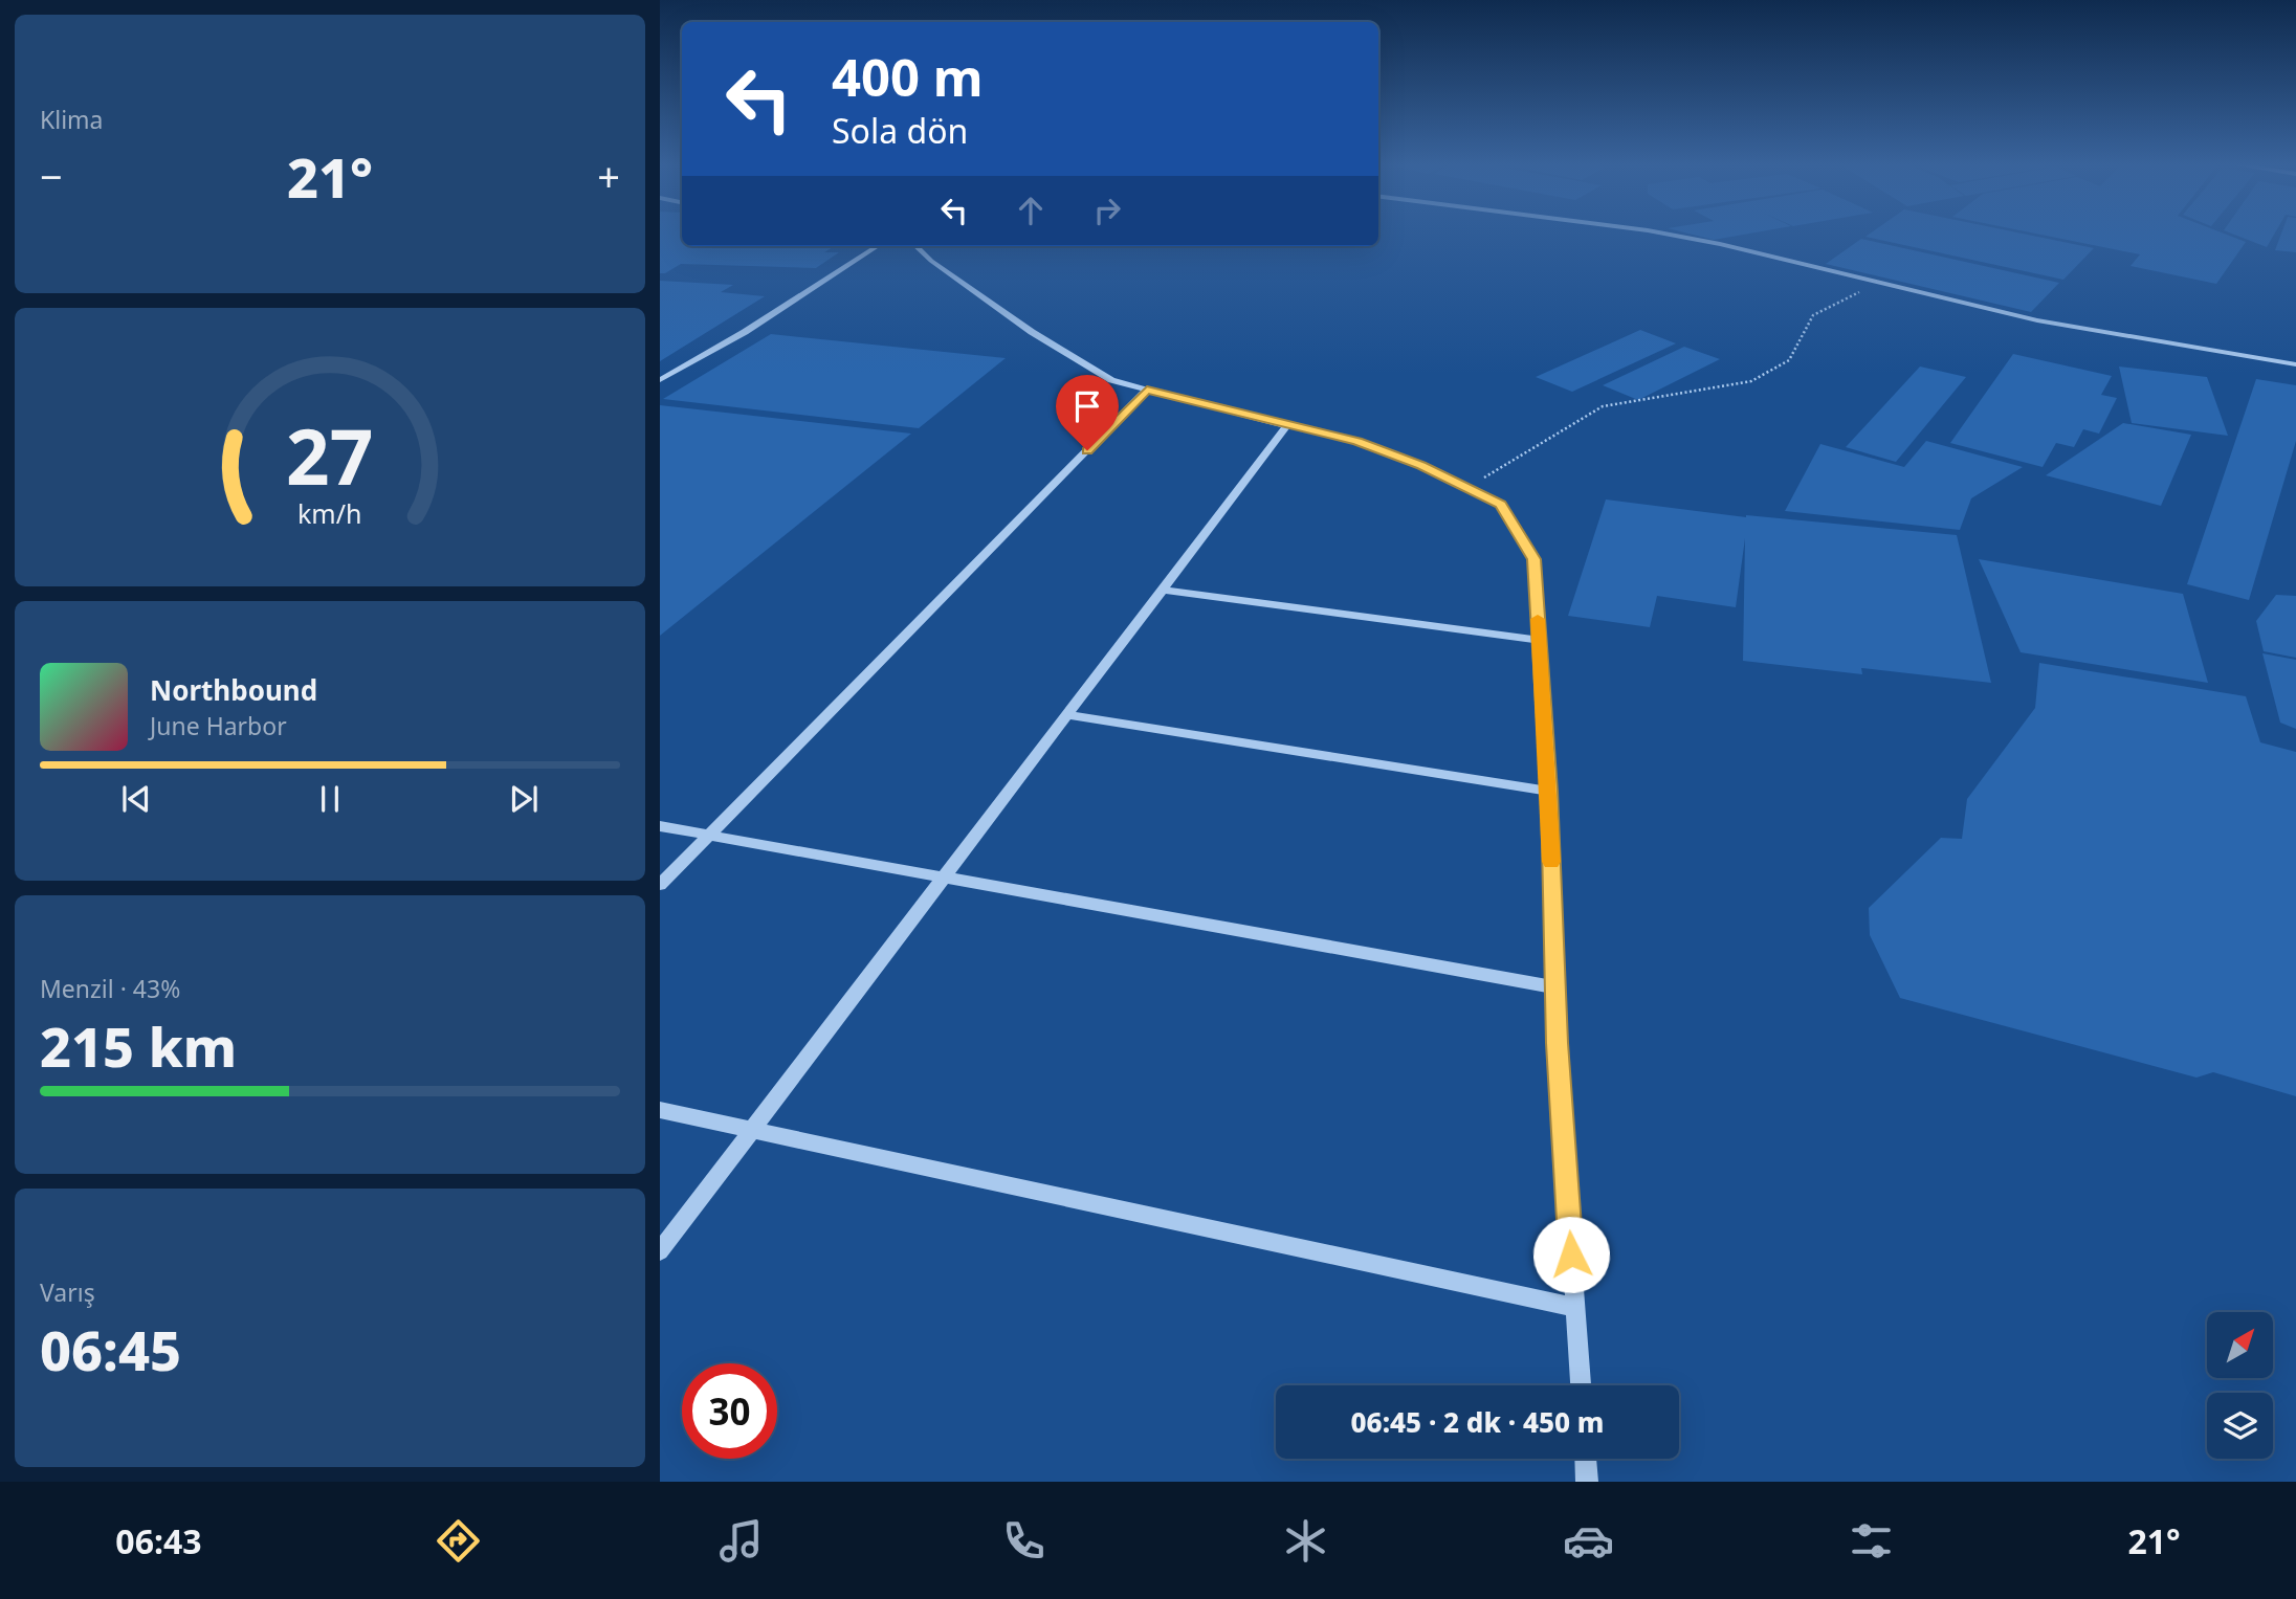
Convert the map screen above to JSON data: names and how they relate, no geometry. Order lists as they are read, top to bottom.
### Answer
{
  "north": "top right",
  "page": {
    "tile": [
      "Klima",
      ["Menzil · 43%", "215 km"],
      ["Varış", "06:45"]
    ],
    "turn": ["400 m", "Sola dön"],
    "heat": ["−", "21°", "+"],
    "song": ["Northbound", "June Harbor"],
    "limit": "30",
    "trip": "06:45 · 2 dk · 450 m",
    "tabs": ["06:43", "21°"],
    "gauge": ["27", "km/h"]
  }
}
